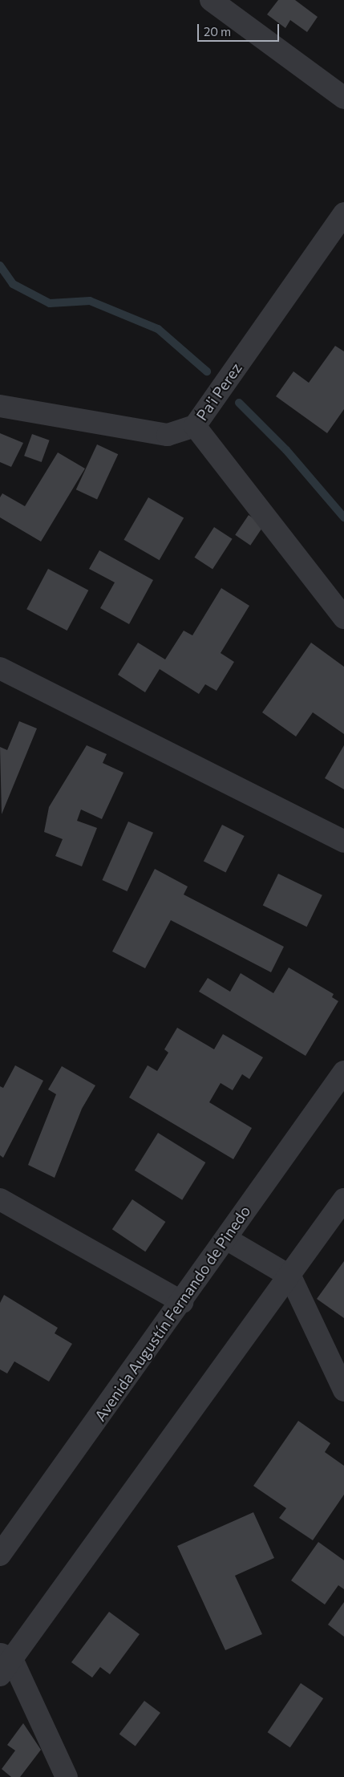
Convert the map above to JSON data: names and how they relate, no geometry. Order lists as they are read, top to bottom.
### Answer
{
  "streets": {
    "street": ["Pa'i Perez", "Avenida Augustín Fernando de Pinedo"]
  },
  "scale_bar": "20 m"
}
